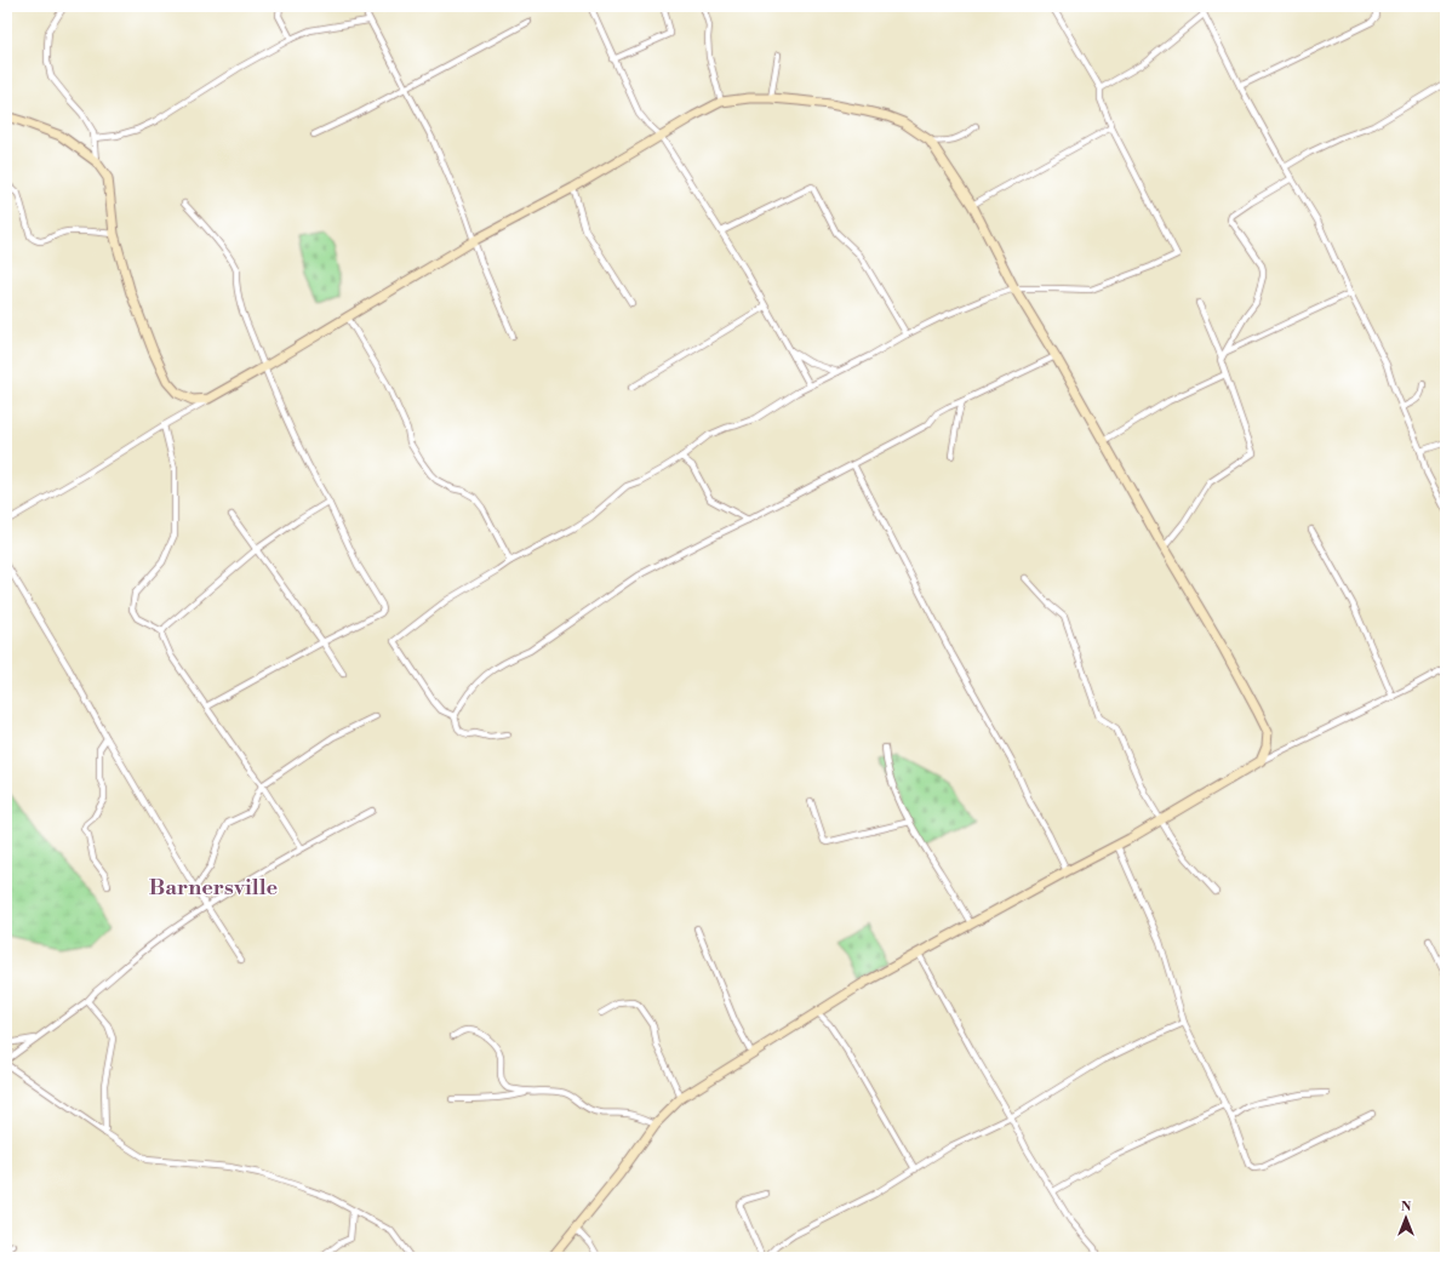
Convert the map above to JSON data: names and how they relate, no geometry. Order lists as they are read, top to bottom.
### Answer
{
  "districts": ["Barnersville"],
  "north": "top"
}
